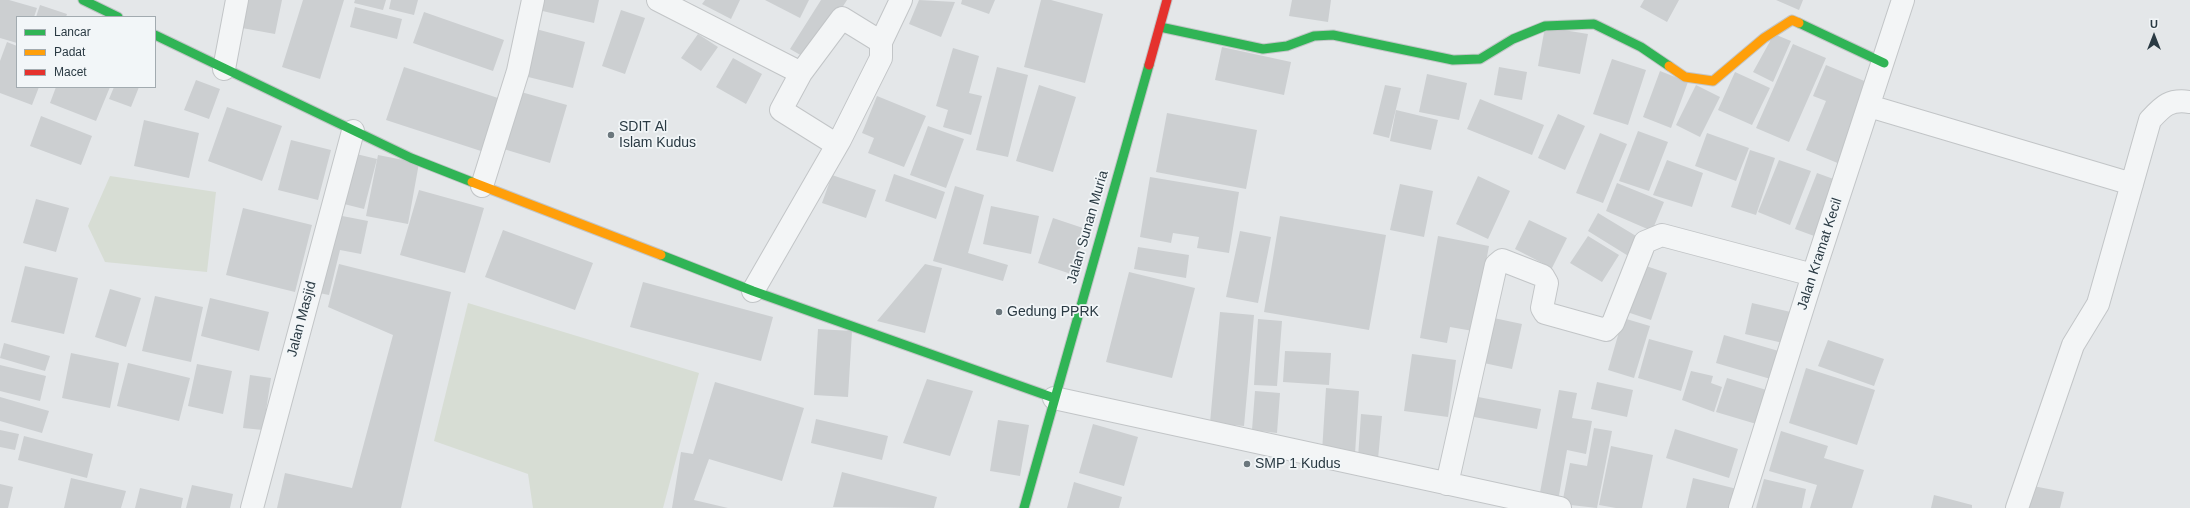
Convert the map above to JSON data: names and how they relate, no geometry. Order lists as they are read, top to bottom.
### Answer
{
  "streets": {
    "street": ["Jalan Sunan Muria", "Jalan Kramat Kecil", "Jalan Masjid"]
  },
  "places": ["SDIT Al Islam Kudus", "Gedung PPRK", "SMP 1 Kudus"],
  "legend": ["Lancar", "Padat", "Macet"],
  "north": "top"
}
